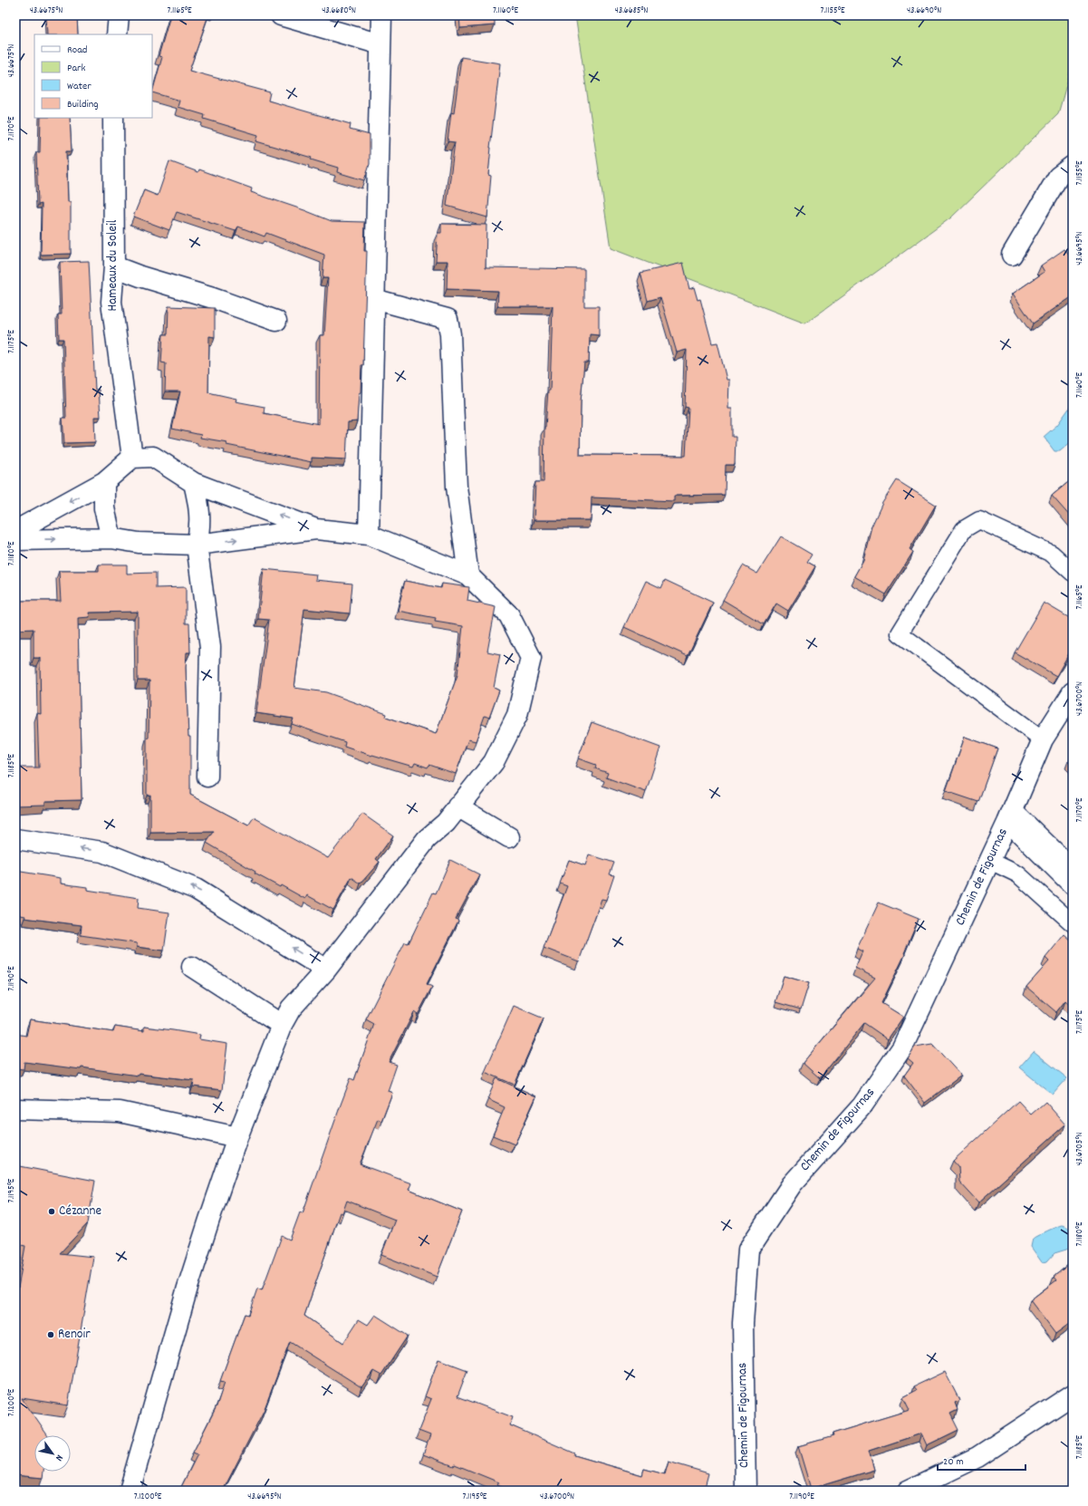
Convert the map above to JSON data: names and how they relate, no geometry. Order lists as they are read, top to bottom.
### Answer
{
  "streets": {
    "street": ["Hameaux du Soleil", "Chemin de Figournas"]
  },
  "places": ["Cézanne", "Renoir"],
  "legend": [
    "Road",
    "Park",
    "Water",
    "Building"
  ],
  "scale_bar": "20 m",
  "north": "bottom right",
  "coordinates": [
    "43.6675°N",
    "7.1165°E",
    "43.6680°N",
    "7.1160°E",
    "43.6685°N",
    "7.1155°E",
    "43.6690°N",
    "7.1170°E",
    "43.6695°N",
    "7.1175°E",
    "7.1180°E",
    "43.6700°N",
    "7.1185°E",
    "7.1190°E",
    "43.6705°N",
    "7.1195°E",
    "7.1200°E"
  ]
}
